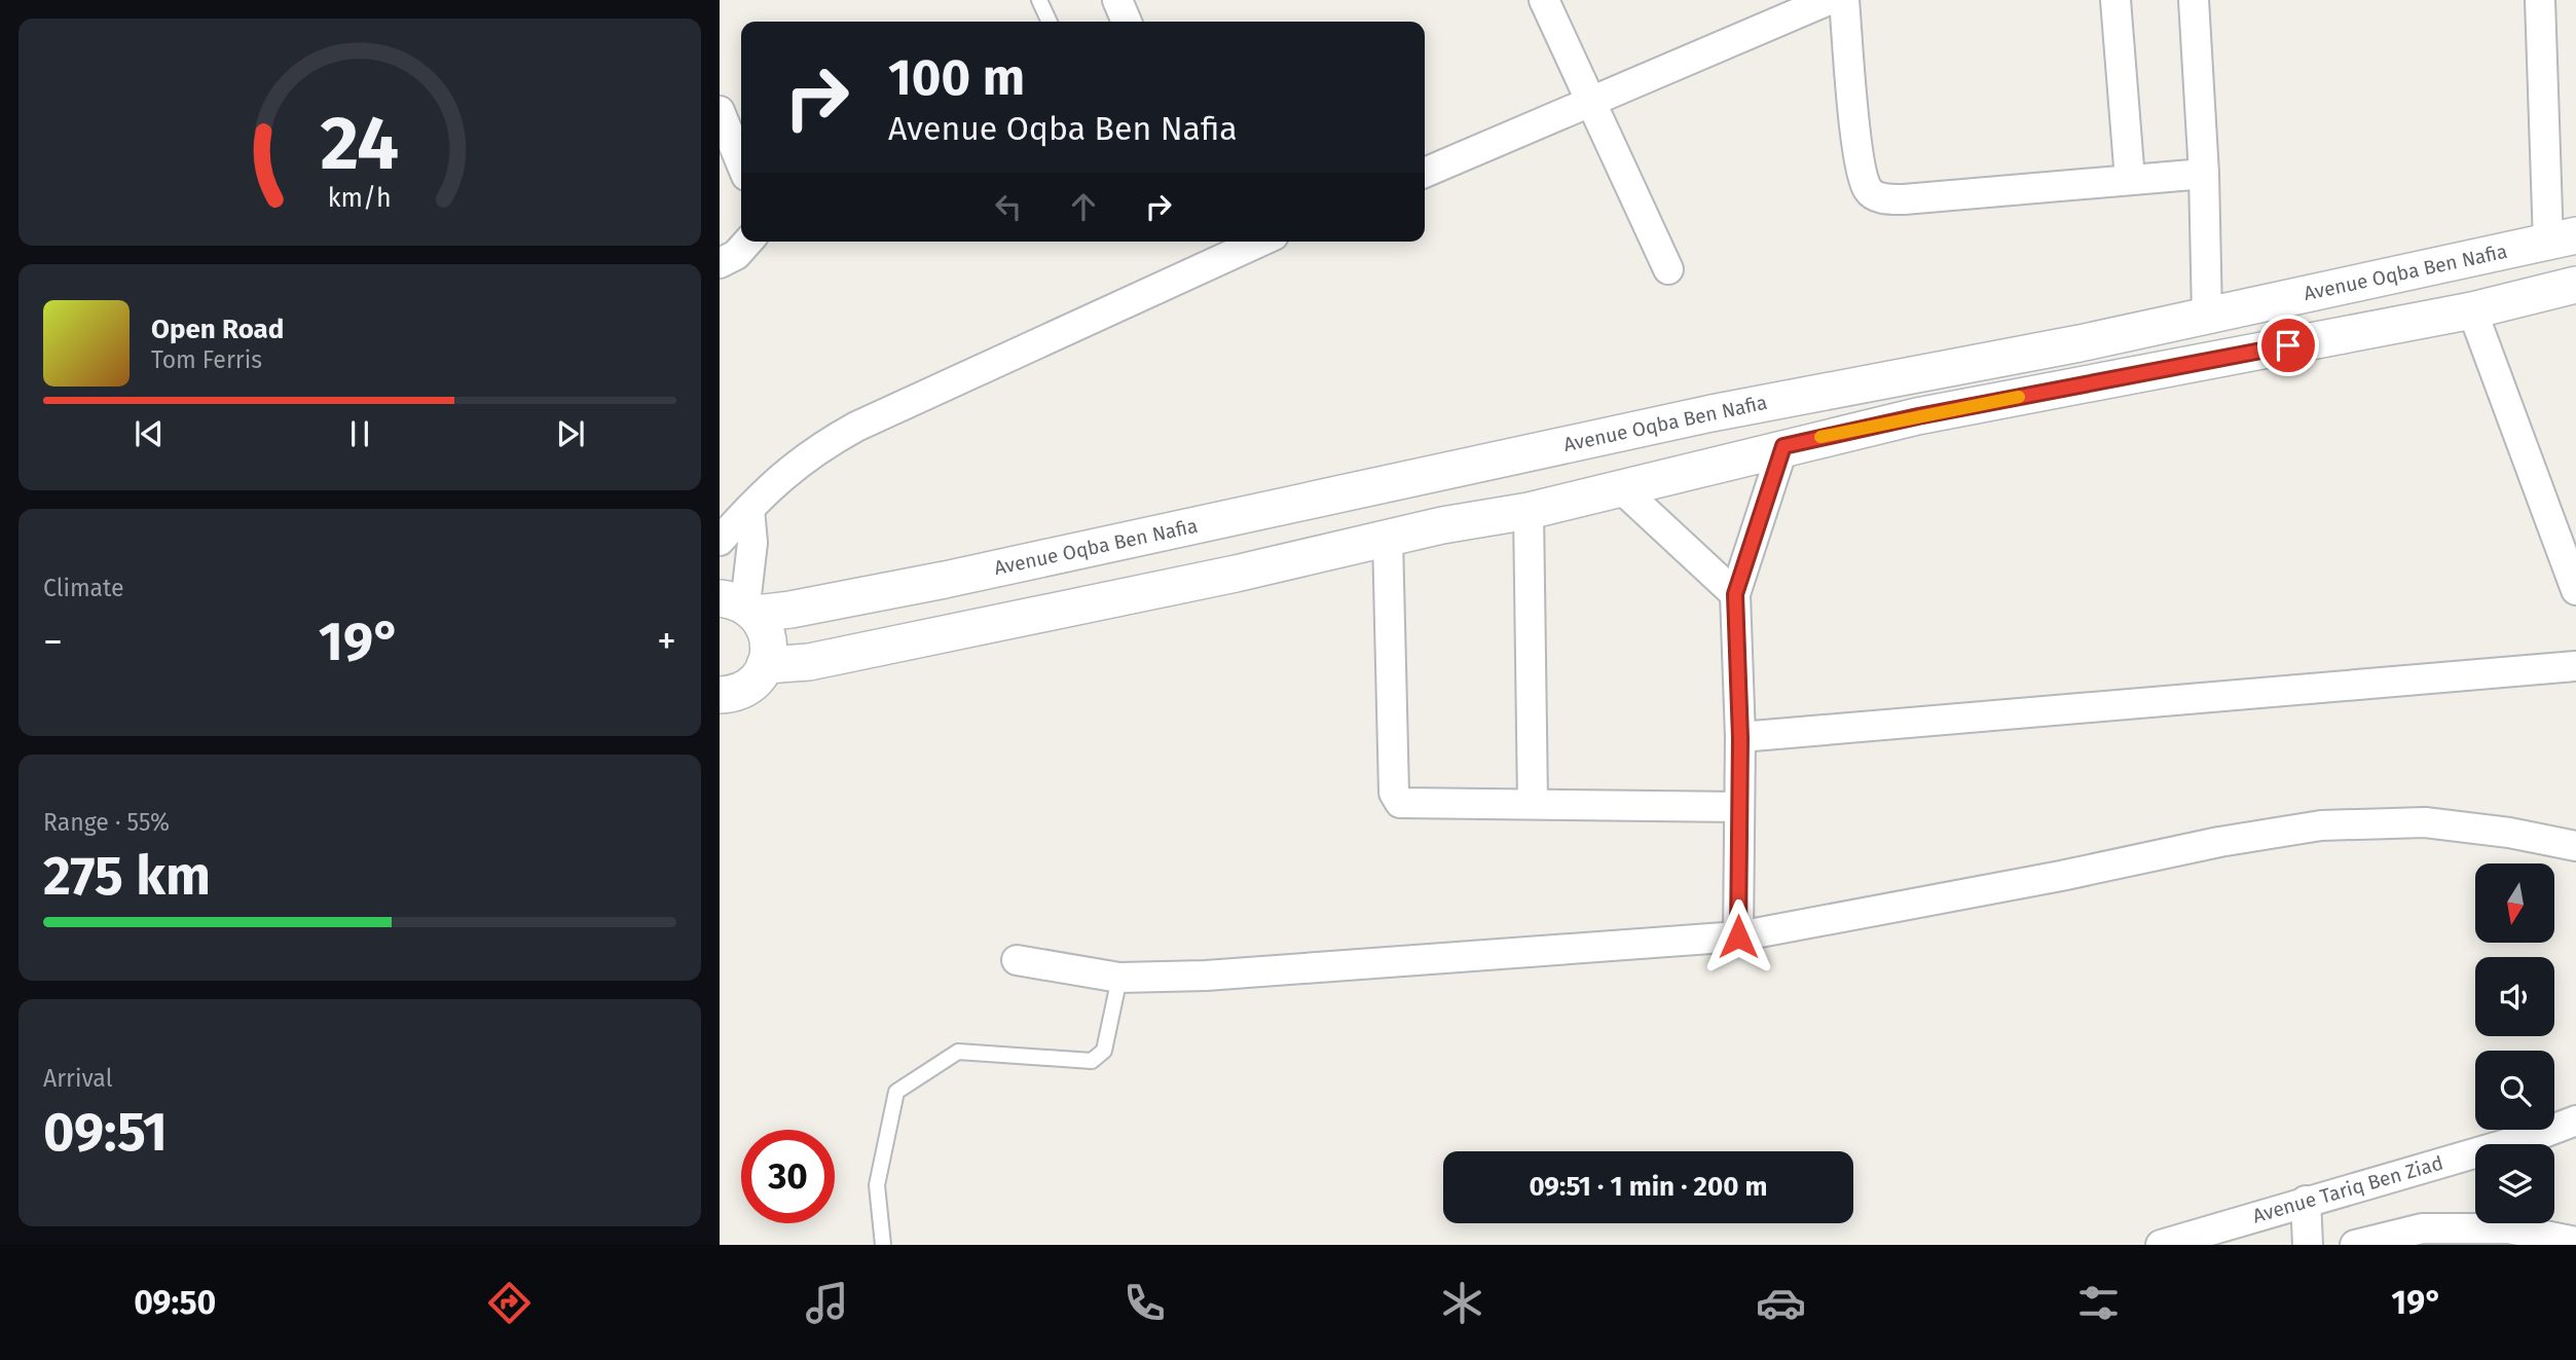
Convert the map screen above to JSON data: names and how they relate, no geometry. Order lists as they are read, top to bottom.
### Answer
{
  "streets": {
    "street": ["Avenue Oqba Ben Nafia", "Avenue Tariq Ben Ziad"]
  },
  "north": "bottom",
  "page": {
    "turn": ["100 m", "Avenue Oqba Ben Nafia"],
    "song": ["Open Road", "Tom Ferris"],
    "tile": [
      "Climate",
      ["Range · 55%", "275 km"],
      ["Arrival", "09:51"]
    ],
    "heat": ["−", "19°", "+"],
    "limit": "30",
    "trip": "09:51 · 1 min · 200 m",
    "tabs": ["09:50", "19°"],
    "gauge": ["24", "km/h"]
  }
}
